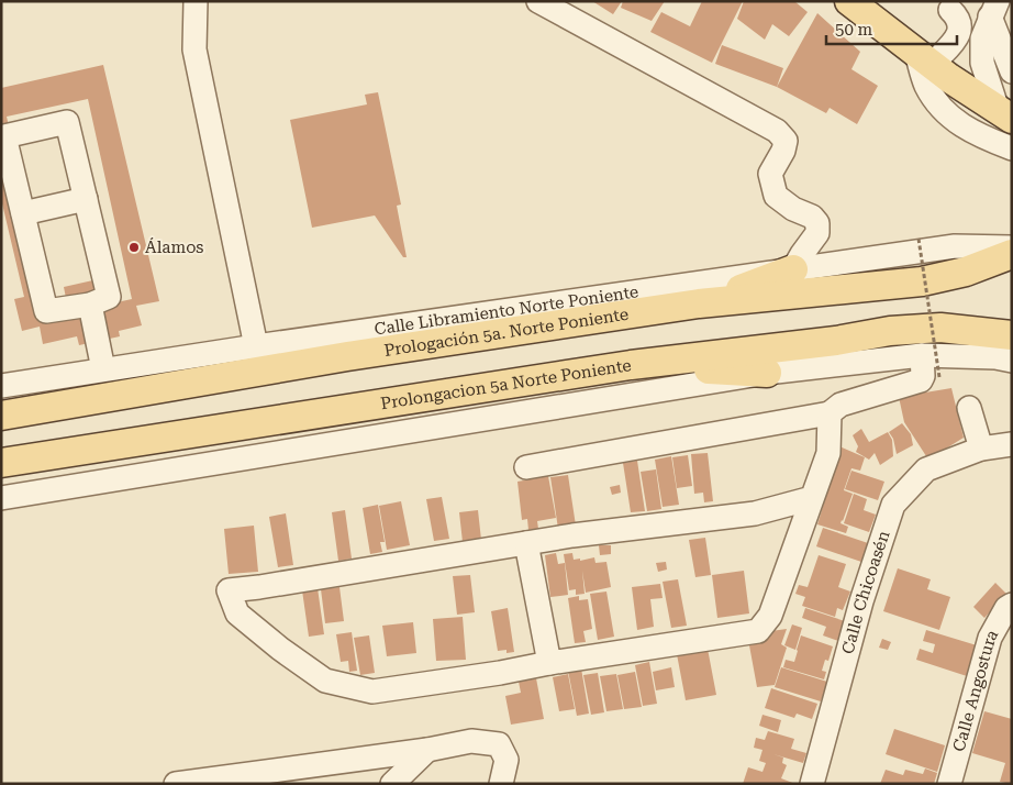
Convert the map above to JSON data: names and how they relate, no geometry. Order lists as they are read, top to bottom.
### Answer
{
  "streets": {
    "main road": ["Prologación 5a. Norte Poniente", "Prolongacion 5a Norte Poniente"],
    "street": ["Calle Libramiento Norte Poniente", "Calle Chicoasén", "Calle Angostura"]
  },
  "places": ["Álamos"],
  "scale_bar": "50 m"
}
